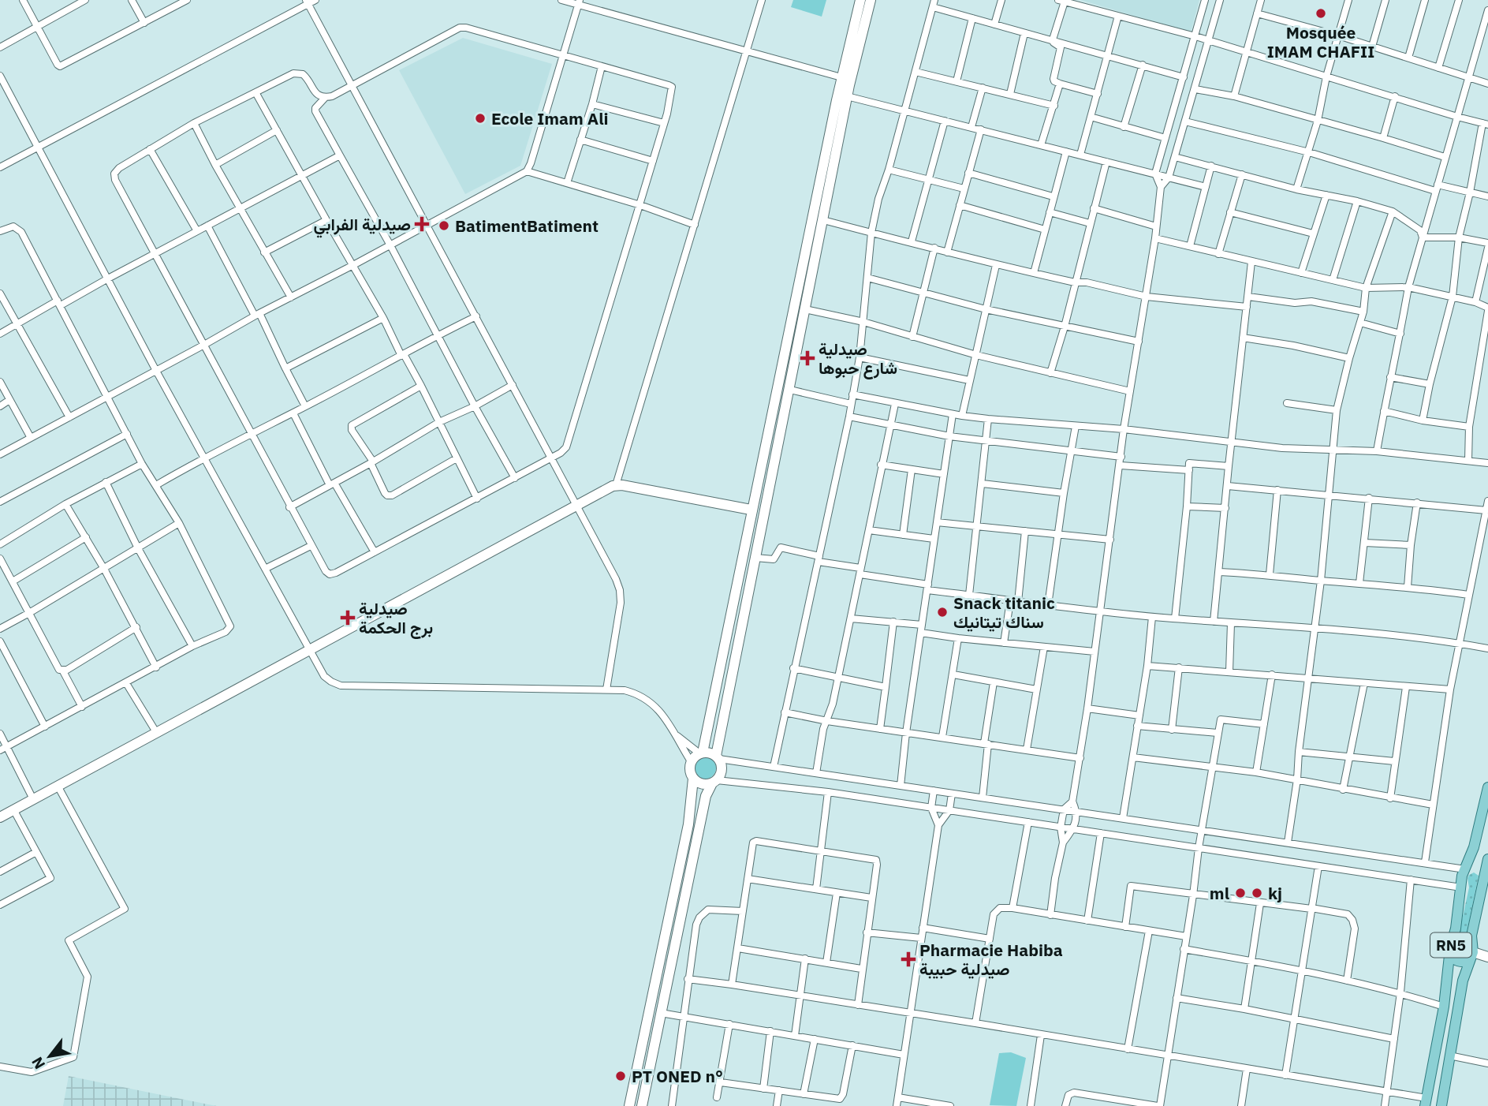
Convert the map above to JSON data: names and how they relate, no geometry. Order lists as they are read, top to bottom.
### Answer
{
  "streets": {
    "main road": ["RN5"]
  },
  "places": {
    "other": [
      "Mosquée IMAM CHAFII",
      "Ecole Imam Ali",
      "BatimentBatiment",
      "Snack titanic سناك تيتانيك",
      "ml",
      "kj",
      "PT ONED n°"
    ],
    "health": [
      "صيدلية الفرابي",
      "صيدلية شارع حبوها",
      "صيدلية برج الحكمة",
      "Pharmacie Habiba صيدلية حبيبة"
    ]
  },
  "north": "bottom left"
}
